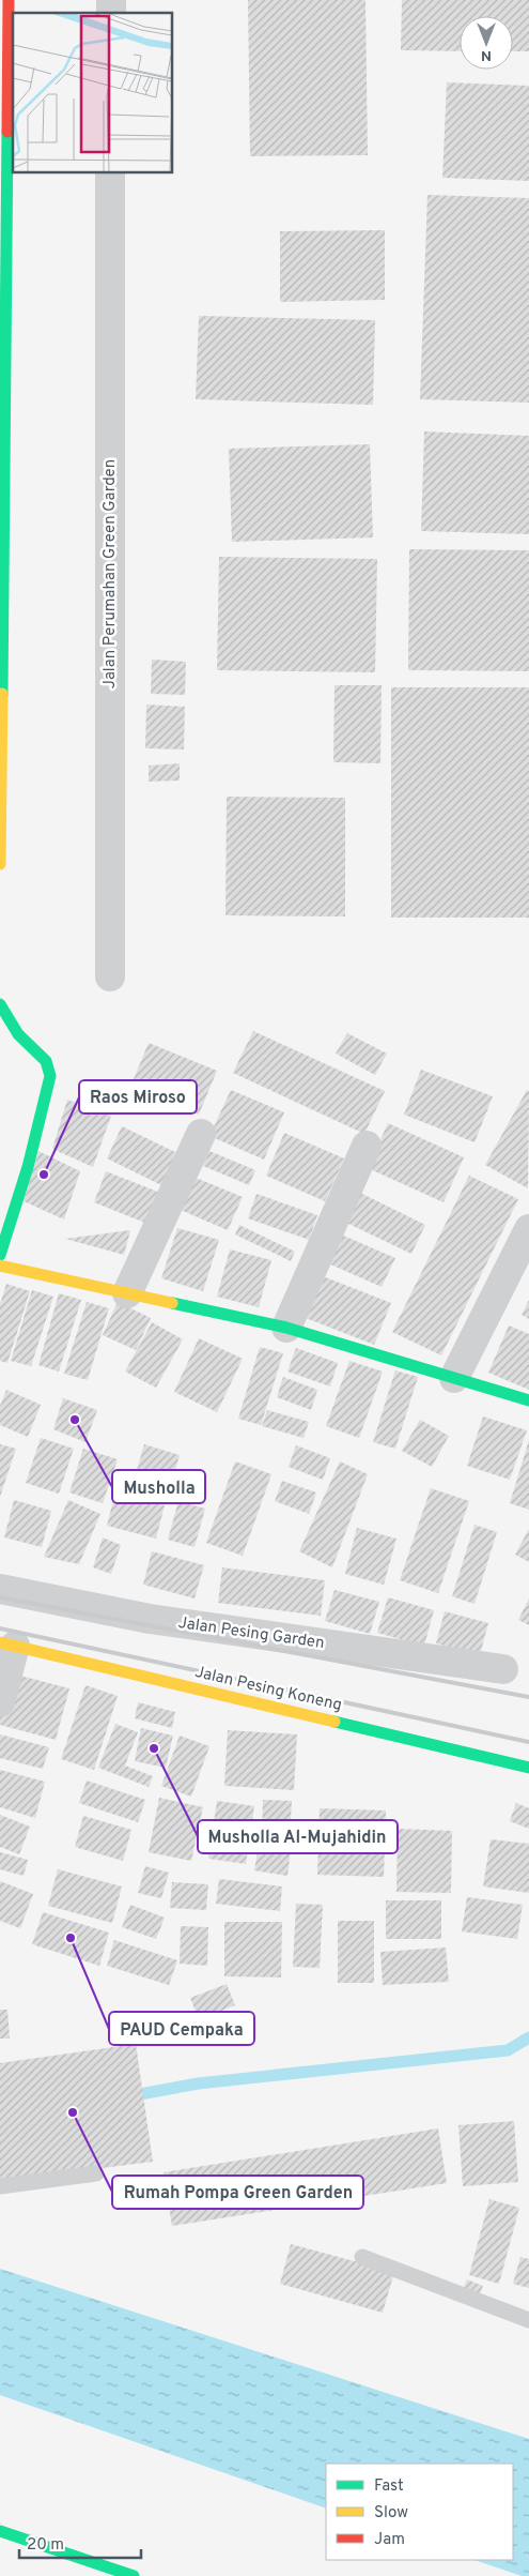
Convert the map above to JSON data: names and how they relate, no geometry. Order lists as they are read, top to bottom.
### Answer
{
  "streets": {
    "main road": ["Jalan Pesing Koneng"],
    "street": ["Jalan Perumahan Green Garden", "Jalan Pesing Garden"]
  },
  "places": [
    "Raos Miroso",
    "Musholla",
    "Musholla Al-Mujahidin",
    "PAUD Cempaka",
    "Rumah Pompa Green Garden"
  ],
  "legend": ["Fast", "Slow", "Jam"],
  "scale_bar": "20 m",
  "north": "bottom"
}
